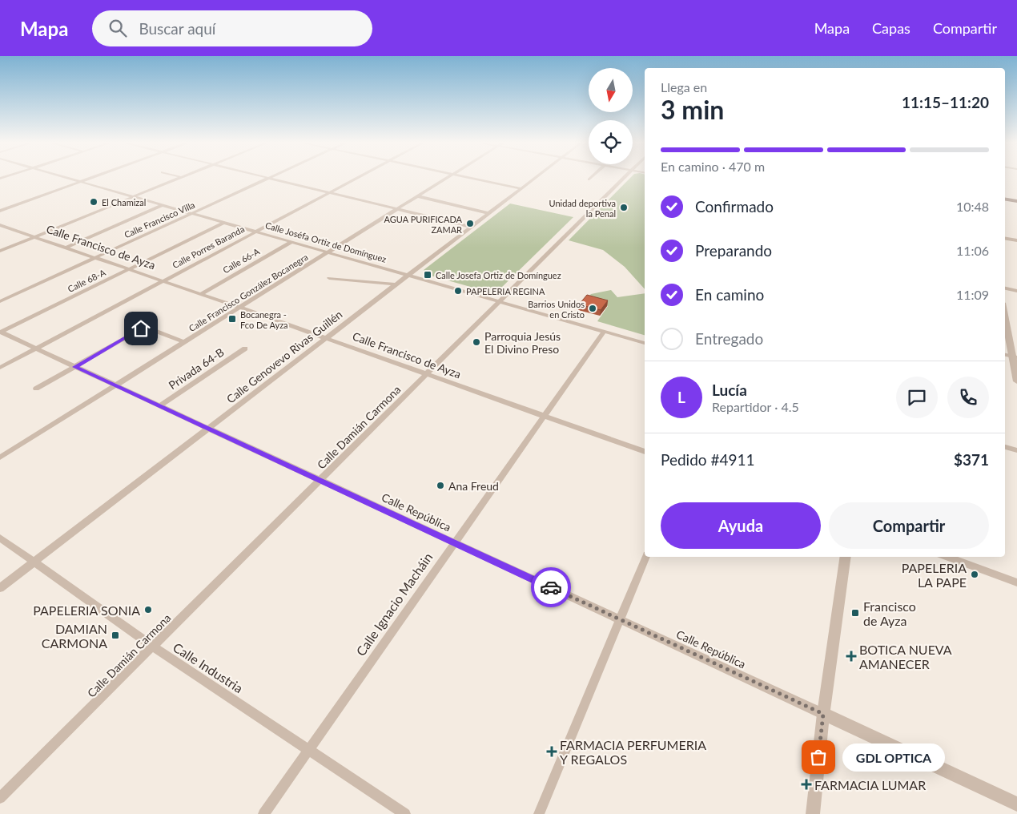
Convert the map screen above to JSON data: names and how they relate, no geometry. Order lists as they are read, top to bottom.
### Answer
{
  "streets": {
    "street": [
      "Calle Francisco Villa",
      "Calle Joséfa Ortiz de Domínguez",
      "Calle Francisco de Ayza",
      "Calle Porres Baranda",
      "Calle 66-A",
      "Calle 68-A",
      "Calle Francisco González Bocanegra",
      "Calle Genovevo Rivas Guillén",
      "Privada 64-B",
      "Calle Damián Carmona",
      "Calle República",
      "Calle Ignacio Macháin",
      "Calle Industria"
    ]
  },
  "crossings": [
    ["Calle Francisco Villa", "Calle Joséfa Ortiz de Domínguez"],
    ["Calle Francisco Villa", "Calle Francisco de Ayza"],
    ["Calle Joséfa Ortiz de Domínguez", "Calle Porres Baranda"],
    ["Calle Joséfa Ortiz de Domínguez", "Calle 66-A"],
    ["Calle Joséfa Ortiz de Domínguez", "Calle 68-A"],
    ["Calle Joséfa Ortiz de Domínguez", "Calle Francisco González Bocanegra"],
    ["Calle Joséfa Ortiz de Domínguez", "Calle Genovevo Rivas Guillén"],
    ["Calle Joséfa Ortiz de Domínguez", "Calle Damián Carmona"],
    ["Calle Joséfa Ortiz de Domínguez", "Calle Ignacio Macháin"],
    ["Calle Francisco de Ayza", "Calle Porres Baranda"],
    ["Calle Francisco de Ayza", "Calle 66-A"],
    ["Calle Francisco de Ayza", "Calle 68-A"],
    ["Calle Francisco de Ayza", "Calle Francisco González Bocanegra"],
    ["Calle Francisco de Ayza", "Calle Genovevo Rivas Guillén"],
    ["Calle Francisco de Ayza", "Calle Damián Carmona"],
    ["Calle Francisco de Ayza", "Calle Ignacio Macháin"],
    ["Calle Porres Baranda", "Calle República"],
    ["Calle 68-A", "Calle República"],
    ["Calle Francisco González Bocanegra", "Calle República"],
    ["Calle Genovevo Rivas Guillén", "Calle República"],
    ["Calle Genovevo Rivas Guillén", "Calle Industria"],
    ["Privada 64-B", "Calle República"],
    ["Calle Damián Carmona", "Calle República"],
    ["Calle Damián Carmona", "Calle Industria"],
    ["Calle República", "Calle Ignacio Macháin"],
    ["Calle Ignacio Macháin", "Calle Industria"]
  ],
  "places": {
    "other": [
      "El Chamizal",
      "Unidad deportiva la Penal",
      "AGUA PURIFICADA ZAMAR",
      "PAPELERIA REGINA",
      "Barrios Unidos en Cristo",
      "Parroquia Jesús El Divino Preso",
      "Ana Freud",
      "PAPELERIA LA PAPE",
      "PAPELERIA SONIA",
      "GDL OPTICA"
    ],
    "transit": [
      "Calle Josefa Ortiz de Domínguez",
      "Bocanegra - Fco De Ayza",
      "Francisco de Ayza",
      "DAMIAN CARMONA"
    ],
    "health": ["BOTICA NUEVA AMANECER", "FARMACIA PERFUMERIA Y REGALOS", "FARMACIA LUMAR"]
  },
  "north": "bottom",
  "page": {
    "header": "Mapa",
    "search": "Buscar aquí",
    "nav": ["Mapa", "Capas", "Compartir"],
    "heading": ["3 min", "Llega en", "11:15–11:20"],
    "panel": [
      "Lucía",
      "Repartidor · 4.5",
      "Pedido #4911",
      "$371"
    ],
    "bar": "En camino · 470 m",
    "list": [
      ["Confirmado", "10:48"],
      ["Preparando", "11:06"],
      ["En camino", "11:09"],
      "Entregado"
    ],
    "round": "L",
    "buttons": ["Ayuda", "Compartir"],
    "bubble": "GDL OPTICA"
  }
}
